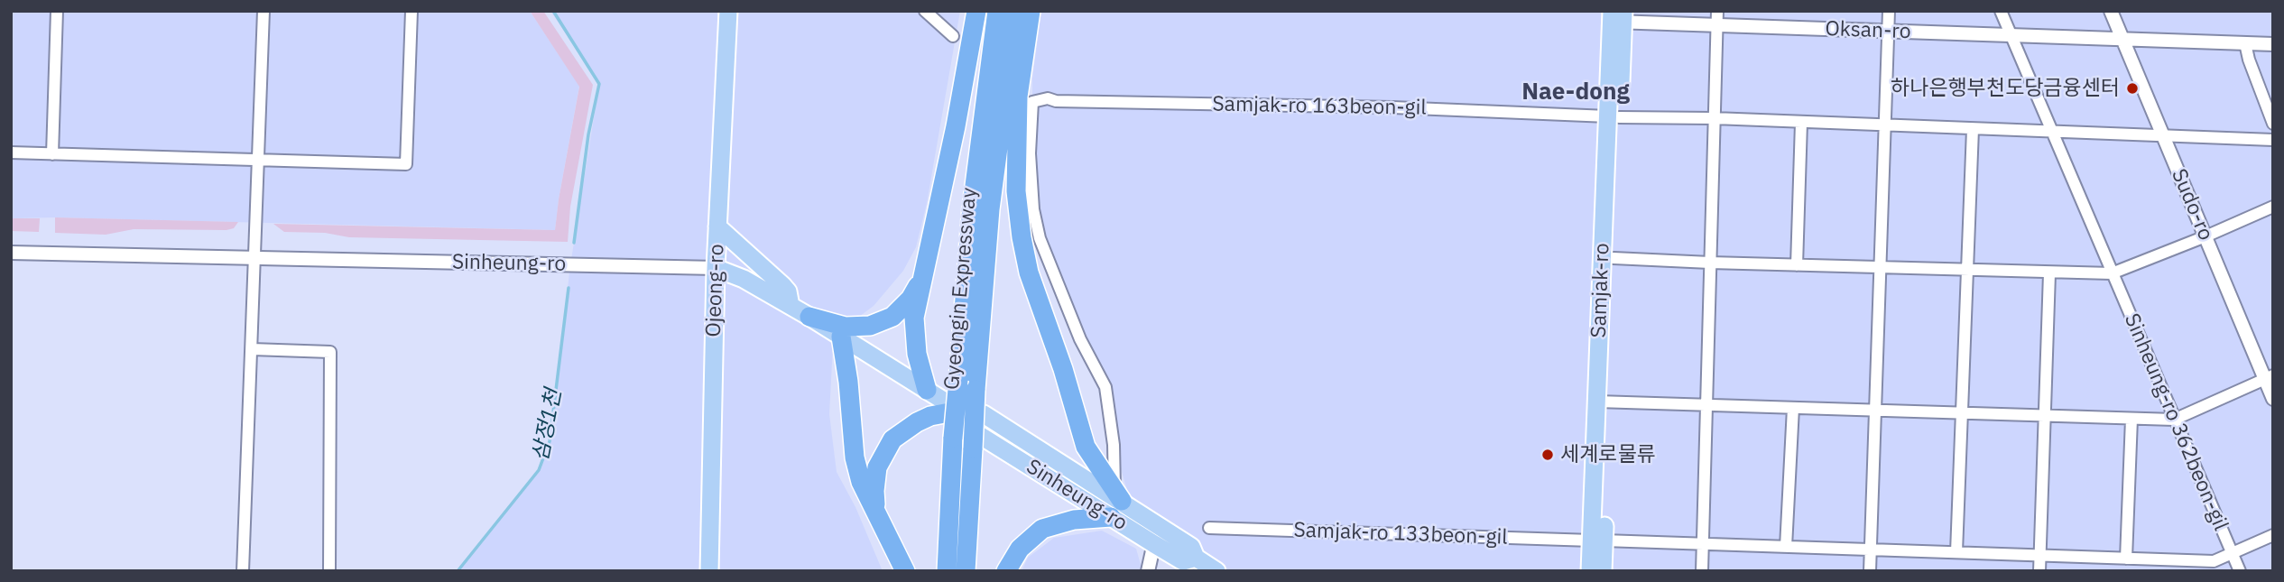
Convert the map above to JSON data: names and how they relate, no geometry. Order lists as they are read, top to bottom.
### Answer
{
  "streets": {
    "highway": ["Gyeongin Expressway"],
    "main road": ["Sinheung-ro", "Ojeong-ro", "Samjak-ro"],
    "street": [
      "Oksan-ro",
      "Samjak-ro 163beon-gil",
      "Sudo-ro",
      "Sinheung-ro 362beon-gil",
      "Samjak-ro 133beon-gil"
    ]
  },
  "crossings": [
    ["Oksan-ro", "Sudo-ro"],
    ["Oksan-ro", "Samjak-ro"],
    ["Oksan-ro", "Sinheung-ro 362beon-gil"],
    ["Samjak-ro 163beon-gil", "Sudo-ro"],
    ["Samjak-ro 163beon-gil", "Sinheung-ro"],
    ["Samjak-ro 163beon-gil", "Samjak-ro"],
    ["Samjak-ro 163beon-gil", "Sinheung-ro 362beon-gil"],
    ["Sinheung-ro", "Ojeong-ro"],
    ["Samjak-ro", "Samjak-ro 133beon-gil"]
  ],
  "districts": ["Nae-dong"],
  "water": ["삼정1천"],
  "places": ["하나은행부천도당금융센터", "세계로물류"]
}
